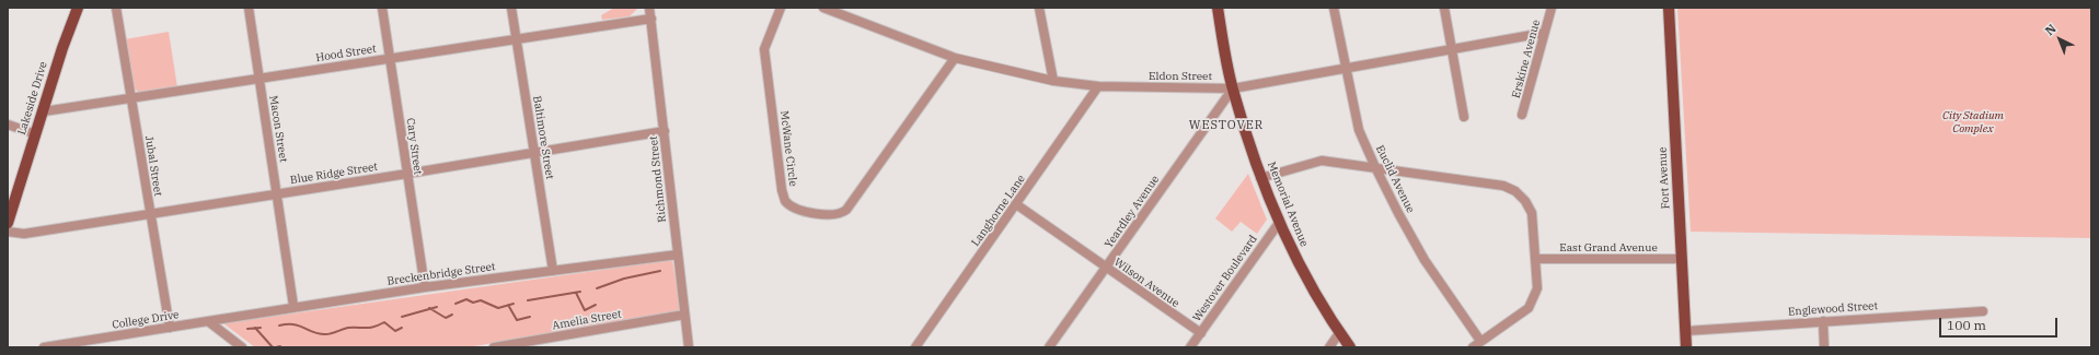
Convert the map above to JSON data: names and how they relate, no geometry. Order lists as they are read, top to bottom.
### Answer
{
  "streets": {
    "main road": ["Lakeside Drive", "Fort Avenue", "Memorial Avenue"],
    "street": [
      "Hood Street",
      "Erskine Avenue",
      "Eldon Street",
      "Macon Street",
      "Baltimore Street",
      "Cary Street",
      "McWane Circle",
      "Jubal Street",
      "Blue Ridge Street",
      "Richmond Street",
      "Euclid Avenue",
      "Langhorne Lane",
      "Yeardley Avenue",
      "East Grand Avenue",
      "Breckenbridge Street",
      "Westover Boulevard",
      "Wilson Avenue",
      "Englewood Street",
      "College Drive",
      "Amelia Street"
    ]
  },
  "crossings": [
    ["Hood Street", "Lakeside Drive"],
    ["Hood Street", "Macon Street"],
    ["Hood Street", "Baltimore Street"],
    ["Hood Street", "Cary Street"],
    ["Hood Street", "Jubal Street"],
    ["Hood Street", "Richmond Street"],
    ["Erskine Avenue", "Eldon Street"],
    ["Eldon Street", "McWane Circle"],
    ["Eldon Street", "Euclid Avenue"],
    ["Eldon Street", "Memorial Avenue"],
    ["Eldon Street", "Langhorne Lane"],
    ["Eldon Street", "Yeardley Avenue"],
    ["Macon Street", "Blue Ridge Street"],
    ["Macon Street", "Breckenbridge Street"],
    ["Baltimore Street", "Blue Ridge Street"],
    ["Baltimore Street", "Breckenbridge Street"],
    ["Cary Street", "Blue Ridge Street"],
    ["Cary Street", "Breckenbridge Street"],
    ["Jubal Street", "Blue Ridge Street"],
    ["Jubal Street", "College Drive"],
    ["Blue Ridge Street", "Richmond Street"],
    ["Fort Avenue", "East Grand Avenue"],
    ["Fort Avenue", "Englewood Street"],
    ["Richmond Street", "Breckenbridge Street"],
    ["Richmond Street", "Amelia Street"],
    ["Memorial Avenue", "Yeardley Avenue"],
    ["Memorial Avenue", "Westover Boulevard"],
    ["Langhorne Lane", "Wilson Avenue"],
    ["Yeardley Avenue", "Wilson Avenue"],
    ["Breckenbridge Street", "College Drive"],
    ["Westover Boulevard", "Wilson Avenue"]
  ],
  "districts": ["WESTOVER"],
  "parks": ["City Stadium Complex"],
  "scale_bar": "100 m",
  "north": "top left"
}
